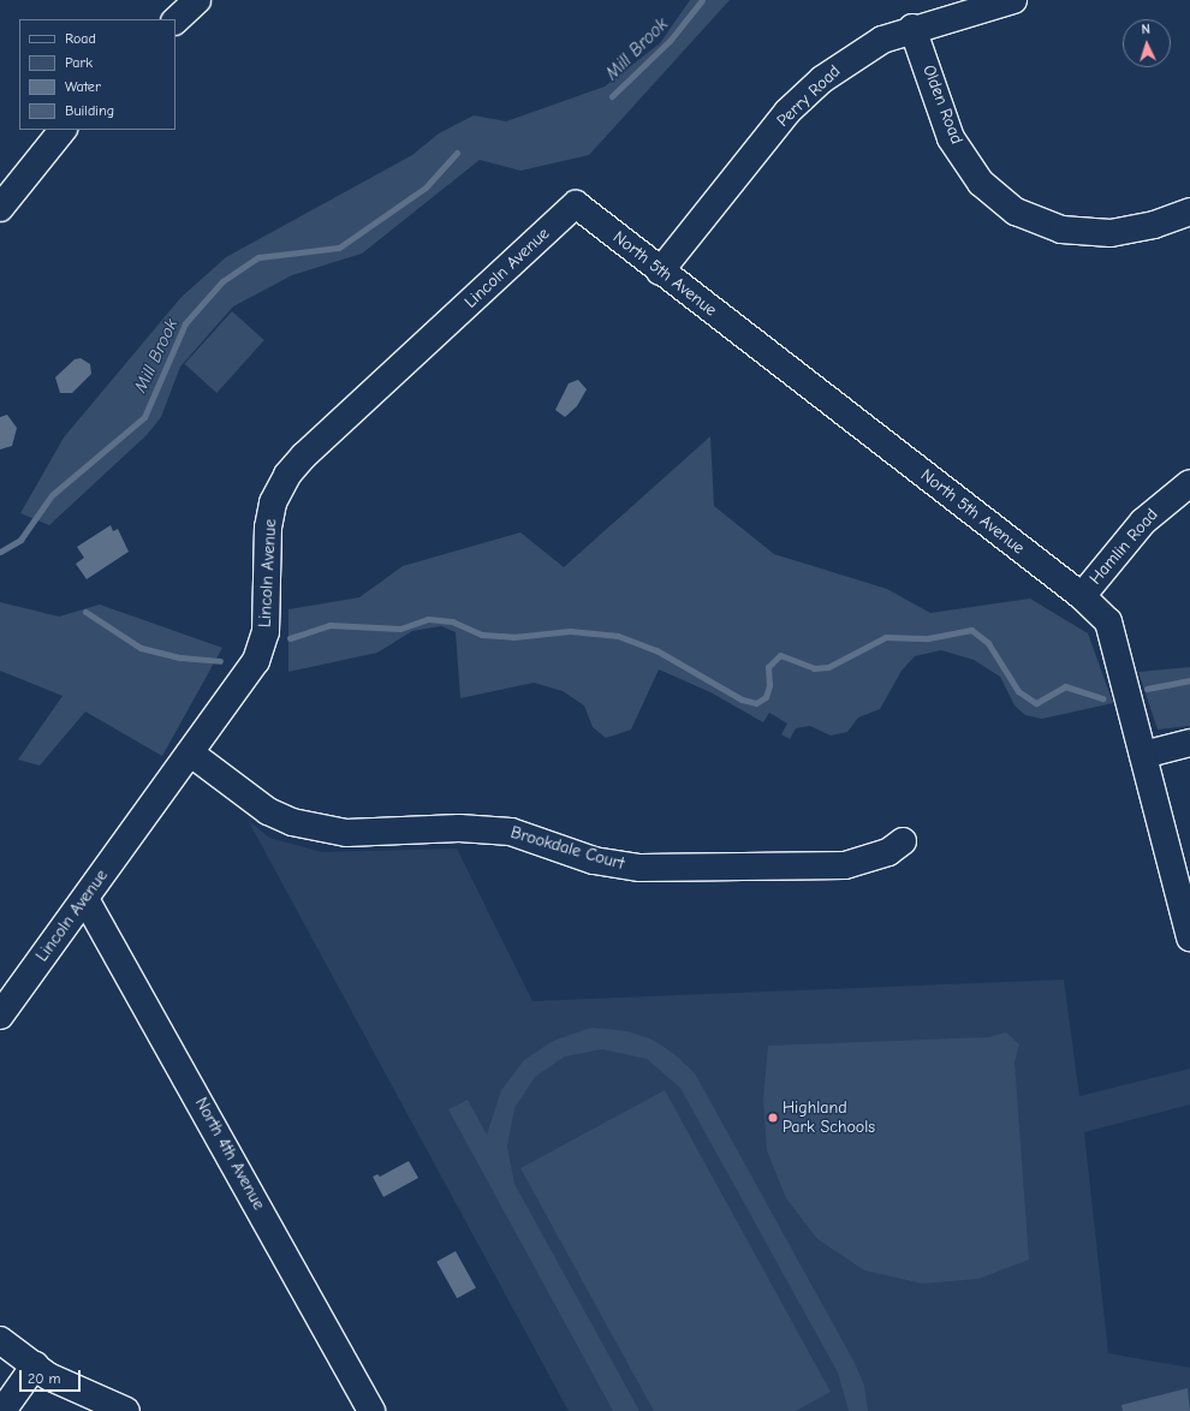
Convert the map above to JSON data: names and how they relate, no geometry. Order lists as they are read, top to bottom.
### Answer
{
  "streets": {
    "street": [
      "Perry Road",
      "Olden Road",
      "Lincoln Avenue",
      "North 5th Avenue",
      "Hamlin Road",
      "Brookdale Court",
      "North 4th Avenue"
    ]
  },
  "crossings": [
    ["Perry Road", "Olden Road"],
    ["Perry Road", "North 5th Avenue"],
    ["Lincoln Avenue", "North 5th Avenue"],
    ["Lincoln Avenue", "Brookdale Court"],
    ["Lincoln Avenue", "North 4th Avenue"],
    ["North 5th Avenue", "Hamlin Road"]
  ],
  "water": ["Mill Brook"],
  "places": ["Highland Park Schools"],
  "legend": [
    "Road",
    "Park",
    "Water",
    "Building"
  ],
  "scale_bar": "20 m",
  "north": "top"
}
